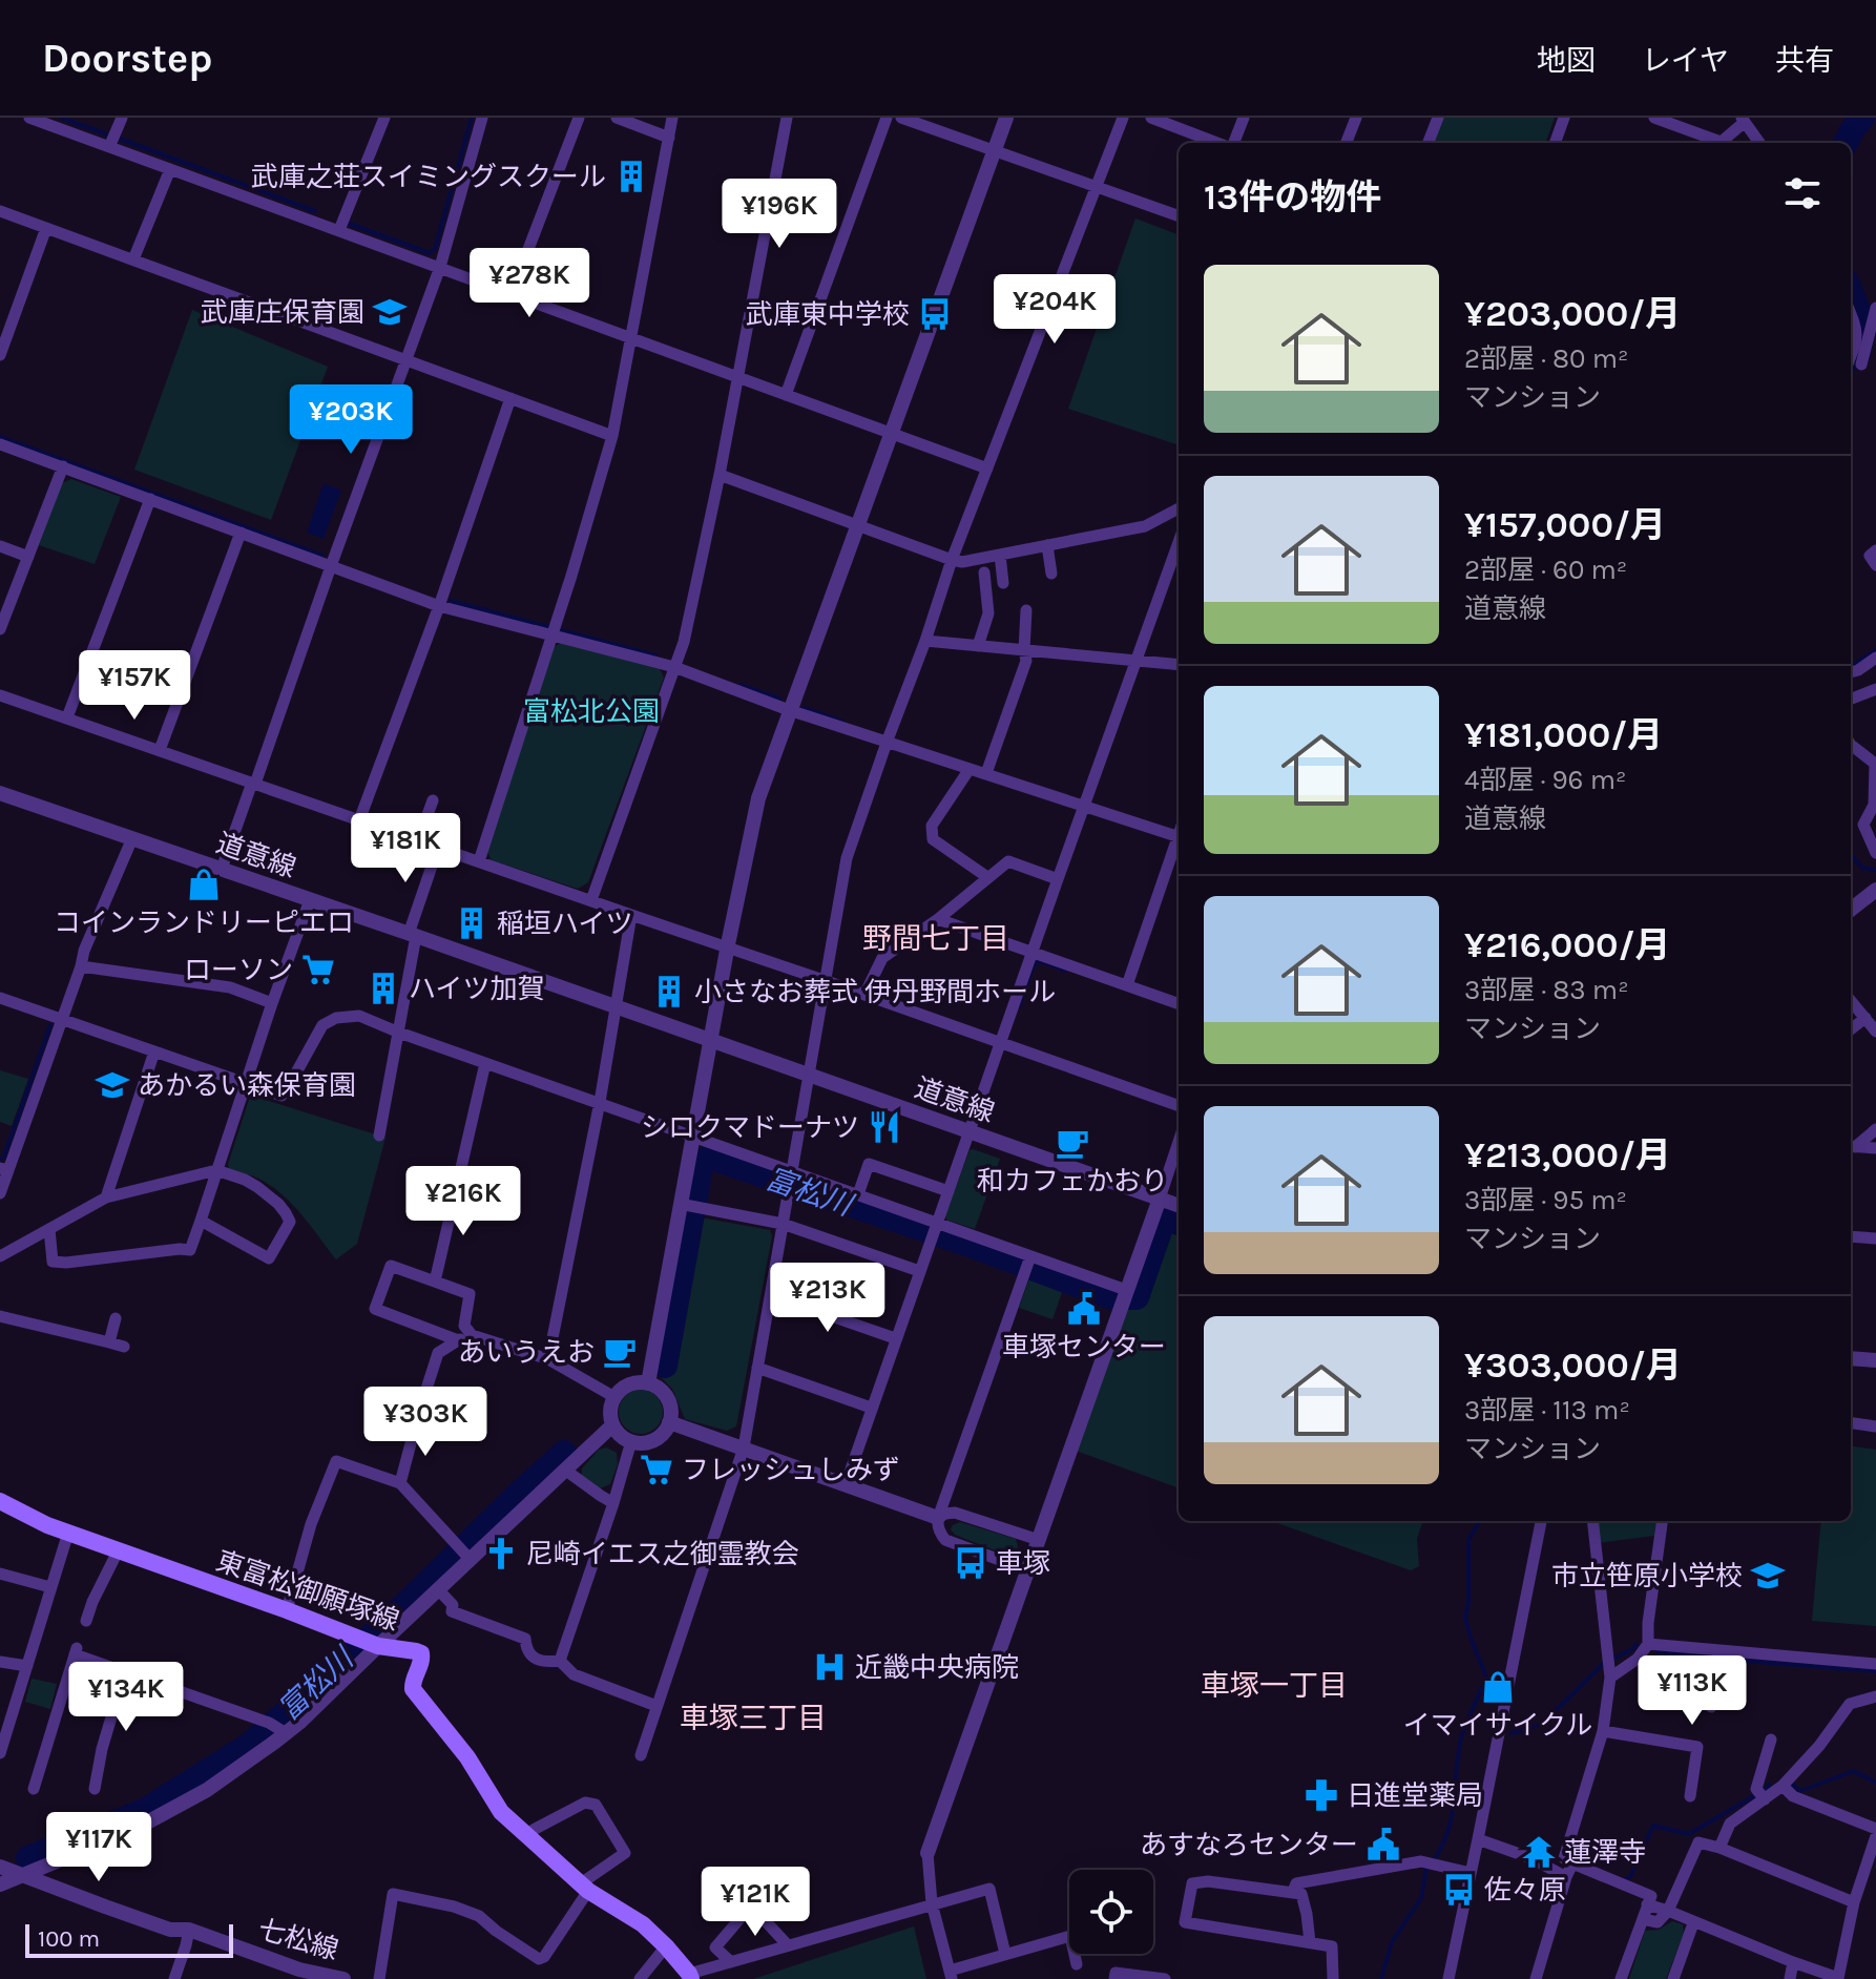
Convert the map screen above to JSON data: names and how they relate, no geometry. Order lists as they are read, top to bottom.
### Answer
{
  "streets": {
    "main road": ["東富松御願塚線"],
    "street": ["道意線", "七松線"]
  },
  "districts": ["野間七丁目", "車塚一丁目", "車塚三丁目"],
  "water": ["富松川"],
  "parks": ["富松北公園"],
  "places": {
    "building": [
      "武庫之荘スイミングスクール",
      "稲垣ハイツ",
      "ハイツ加賀",
      "小さなお葬式 伊丹野間ホール"
    ],
    "school or university": ["武庫庄保育園", "あかるい森保育園", "市立笹原小学校"],
    "bus stop": ["武庫東中学校", "車塚", "佐々原"],
    "shop": ["コインランドリーピエロ", "イマイサイクル"],
    "supermarket": ["ローソン", "フレッシュしみず"],
    "restaurant": ["シロクマドーナツ"],
    "cafe": ["和カフェかおり", "あいうえお"],
    "public building": ["車塚センター", "あすなろセンター"],
    "church": ["尼崎イエス之御霊教会"],
    "hospital": ["近畿中央病院"],
    "pharmacy": ["日進堂薬局"],
    "temple": ["蓮澤寺"]
  },
  "scale_bar": "100 m",
  "page": {
    "header": "Doorstep",
    "nav": ["地図", "レイヤ", "共有"],
    "heading": "13件の物件",
    "price": [
      "¥196K",
      "¥278K",
      "¥204K",
      "¥203K",
      "¥157K",
      "¥181K",
      "¥216K",
      "¥213K",
      "¥303K",
      "¥113K",
      "¥134K",
      "¥117K",
      "¥121K"
    ],
    "list": [
      {
        "name": "¥203,000/月",
        "note": "2部屋 · 80 m² · マンション"
      },
      {
        "name": "¥157,000/月",
        "note": "2部屋 · 60 m² · 道意線"
      },
      {
        "name": "¥181,000/月",
        "note": "4部屋 · 96 m² · 道意線"
      },
      {
        "name": "¥216,000/月",
        "note": "3部屋 · 83 m² · マンション"
      },
      {
        "name": "¥213,000/月",
        "note": "3部屋 · 95 m² · マンション"
      },
      {
        "name": "¥303,000/月",
        "note": "3部屋 · 113 m² · マンション"
      }
    ],
    "scale": "100 m"
  }
}
